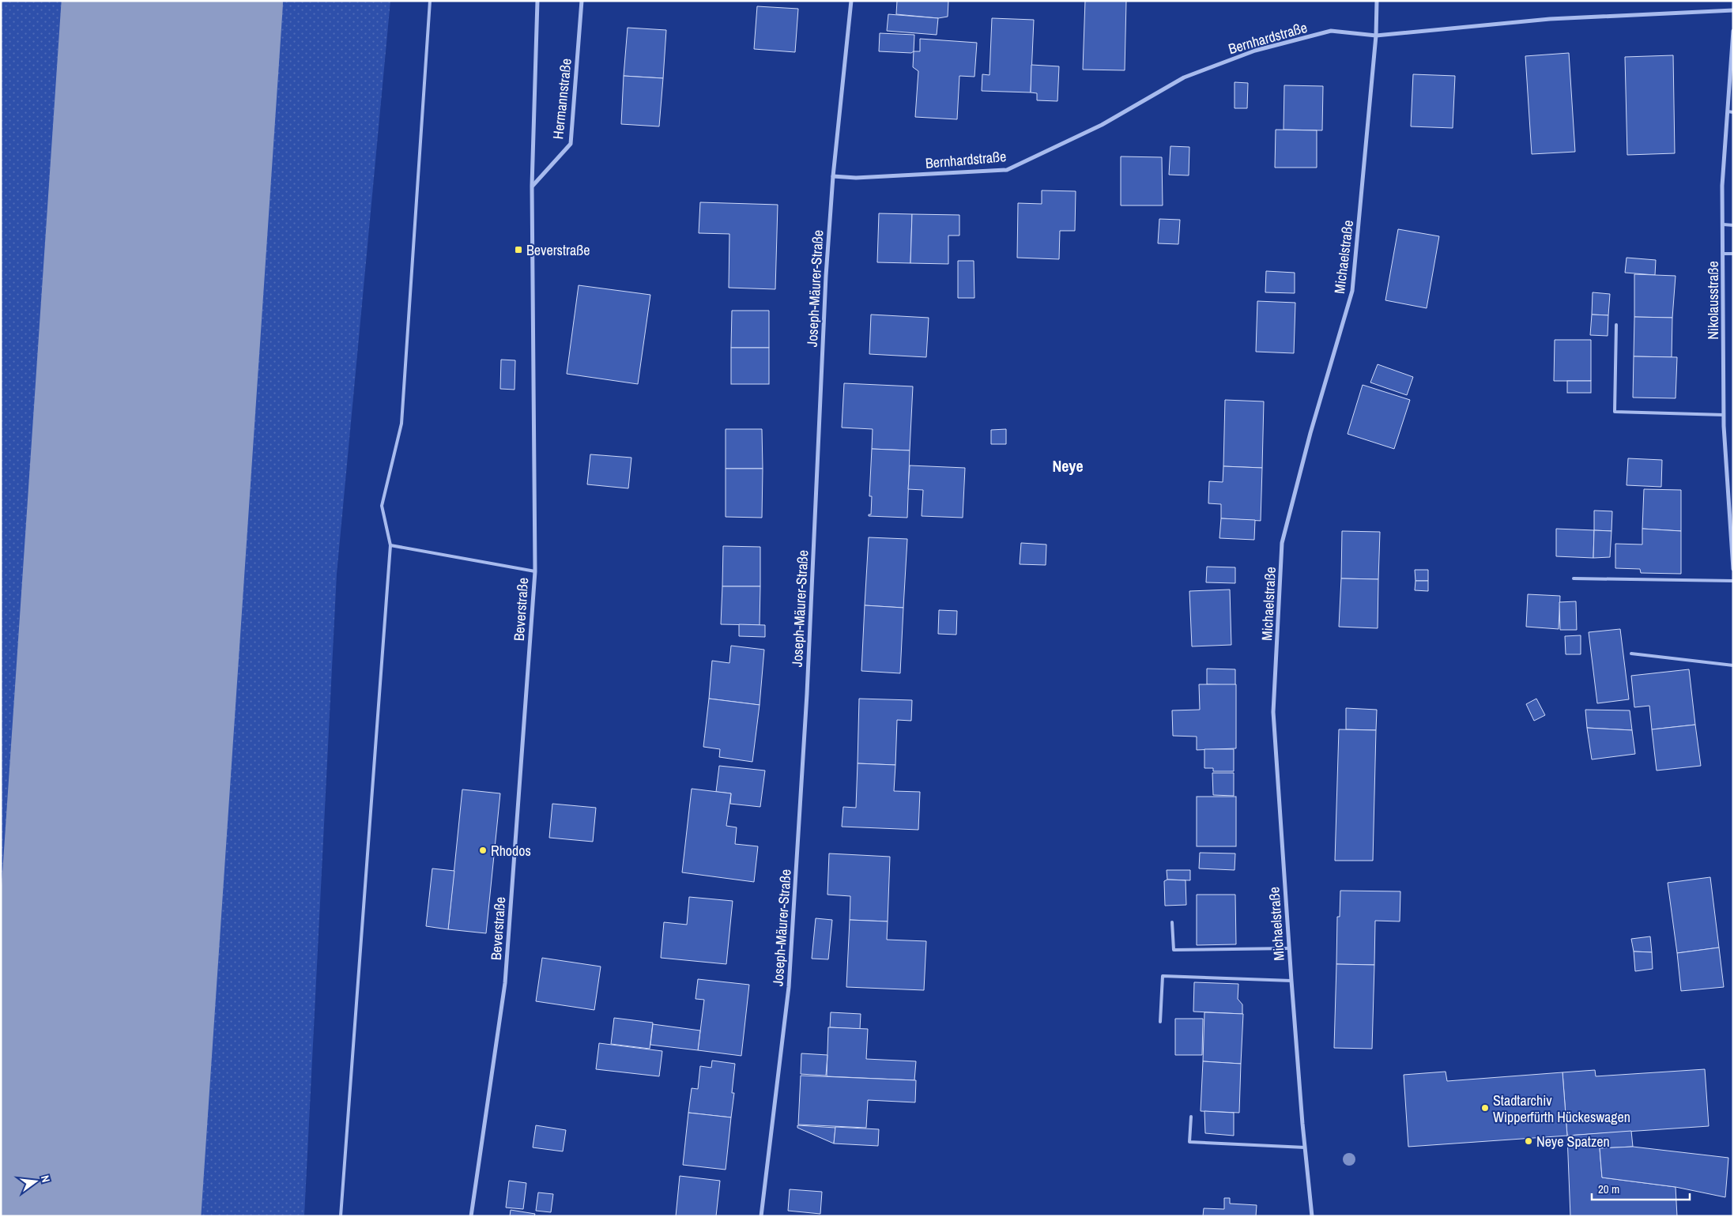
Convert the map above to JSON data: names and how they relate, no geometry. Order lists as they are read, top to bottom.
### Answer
{
  "streets": {
    "street": [
      "Bernhardstraße",
      "Hermannstraße",
      "Michaelstraße",
      "Joseph-Mäurer-Straße",
      "Nikolausstraße",
      "Beverstraße"
    ]
  },
  "crossings": [
    ["Bernhardstraße", "Michaelstraße"],
    ["Bernhardstraße", "Joseph-Mäurer-Straße"],
    ["Hermannstraße", "Beverstraße"]
  ],
  "districts": ["Neye"],
  "places": {
    "transit": ["Beverstraße"],
    "other": ["Rhodos", "Stadtarchiv Wipperfürth Hückeswagen", "Neye Spatzen"]
  },
  "scale_bar": "20 m",
  "north": "right"
}
